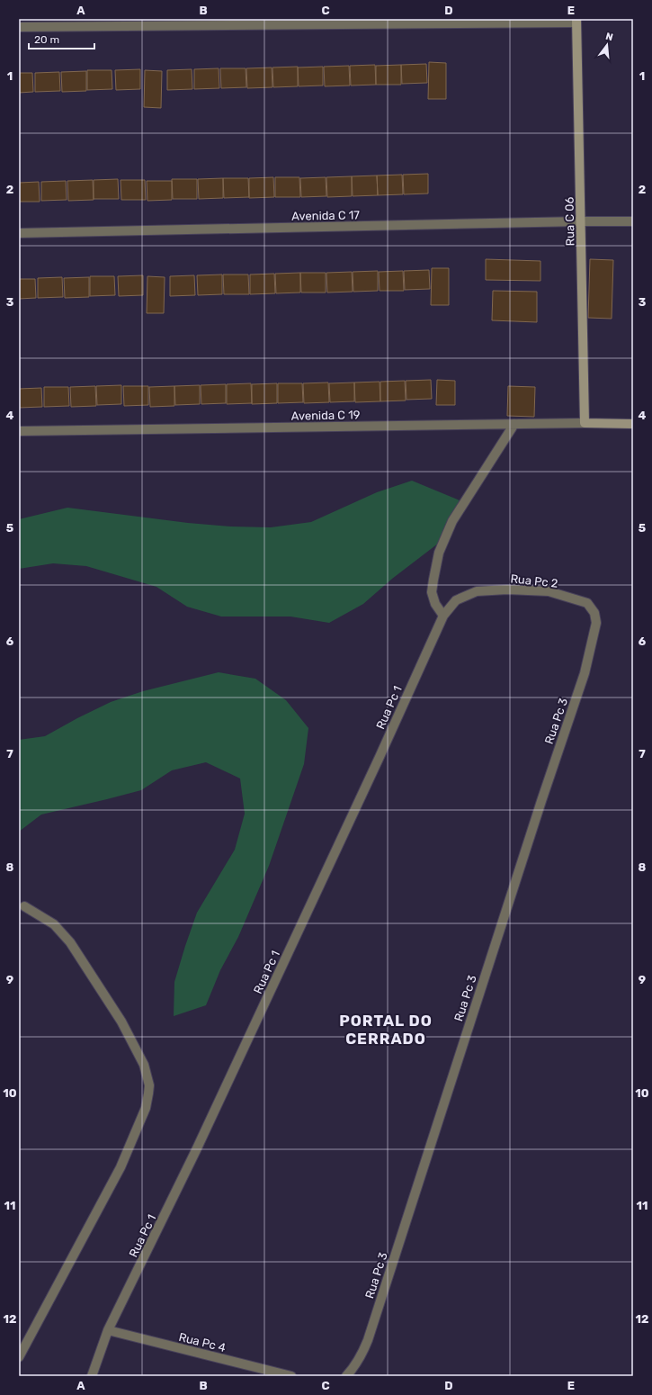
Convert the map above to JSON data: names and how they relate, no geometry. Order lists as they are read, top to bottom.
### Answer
{
  "streets": {
    "street": [
      "Avenida C 17",
      "Rua C 06",
      "Avenida C 19",
      "Rua Pc 2",
      "Rua Pc 1",
      "Rua Pc 3",
      "Rua Pc 4"
    ]
  },
  "crossings": [
    ["Avenida C 17", "Rua C 06"],
    ["Rua C 06", "Avenida C 19"],
    ["Rua Pc 2", "Rua Pc 1"],
    ["Rua Pc 2", "Rua Pc 3"],
    ["Rua Pc 1", "Rua Pc 4"]
  ],
  "districts": ["PORTAL DO CERRADO"],
  "scale_bar": "20 m",
  "north": "top",
  "grid": {
    "columns": [
      "A",
      "B",
      "C",
      "D",
      "E"
    ],
    "rows": [
      "1",
      "2",
      "3",
      "4",
      "5",
      "6",
      "7",
      "8",
      "9",
      "10",
      "11",
      "12"
    ]
  }
}
